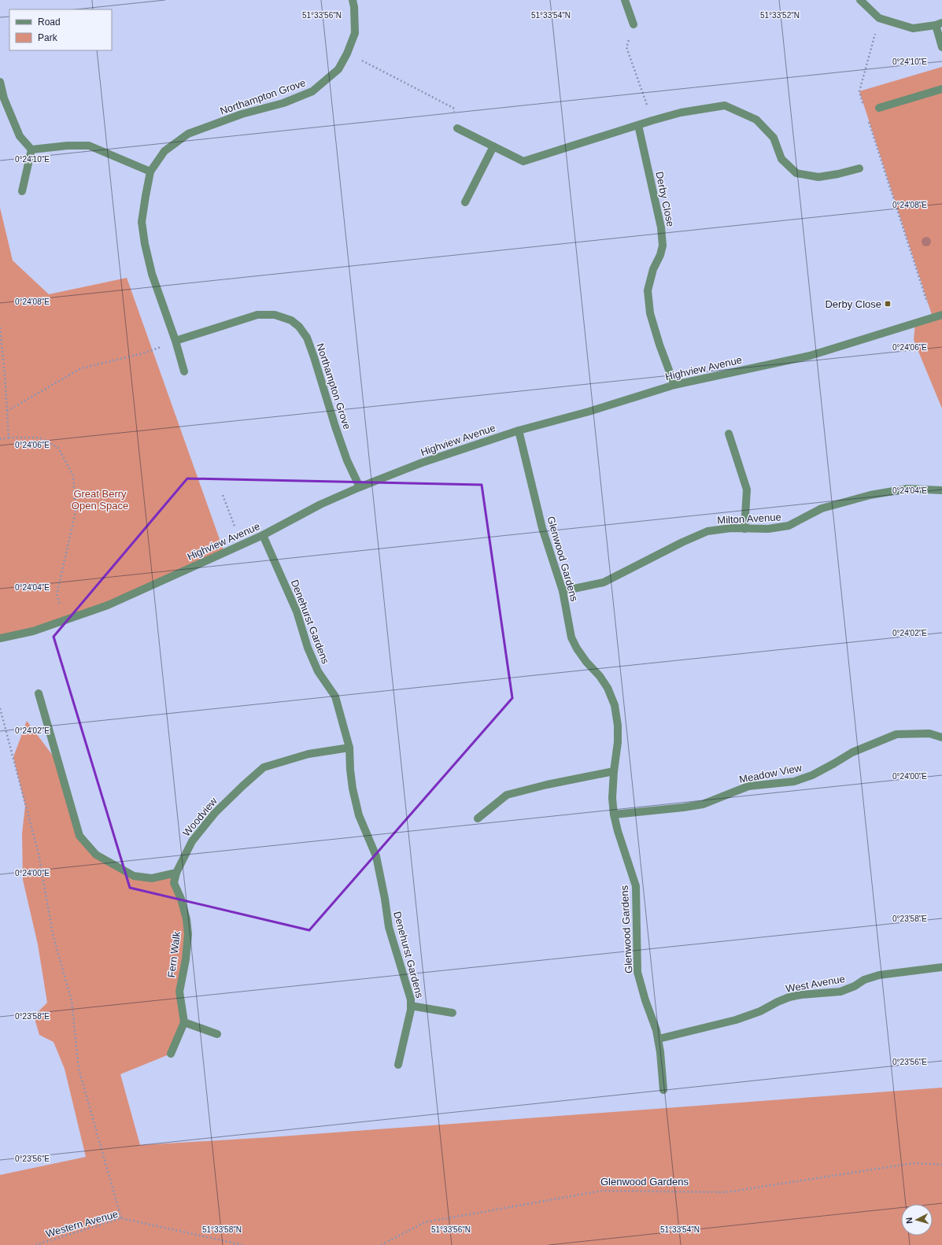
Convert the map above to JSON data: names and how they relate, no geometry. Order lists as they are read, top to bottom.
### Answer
{
  "streets": {
    "street": [
      "Northampton Grove",
      "Derby Close",
      "Highview Avenue",
      "Milton Avenue",
      "Glenwood Gardens",
      "Denehurst Gardens",
      "Meadow View",
      "Woodview",
      "Fern Walk",
      "West Avenue"
    ],
    "path": ["Western Avenue"]
  },
  "crossings": [
    ["Northampton Grove", "Highview Avenue"],
    ["Derby Close", "Highview Avenue"],
    ["Highview Avenue", "Glenwood Gardens"],
    ["Highview Avenue", "Denehurst Gardens"],
    ["Milton Avenue", "Glenwood Gardens"],
    ["Glenwood Gardens", "Meadow View"],
    ["Glenwood Gardens", "West Avenue"],
    ["Denehurst Gardens", "Woodview"],
    ["Woodview", "Fern Walk"]
  ],
  "parks": ["Great Berry Open Space"],
  "places": {
    "transit": ["Derby Close"]
  },
  "legend": ["Road", "Park"],
  "north": "left",
  "coordinates": [
    "51°33'56\"N",
    "51°33'54\"N",
    "51°33'52\"N",
    "0°24'10\"E",
    "0°24'08\"E",
    "0°24'06\"E",
    "0°24'04\"E",
    "0°24'02\"E",
    "0°24'00\"E",
    "0°23'58\"E",
    "0°23'56\"E",
    "51°33'58\"N"
  ]
}
